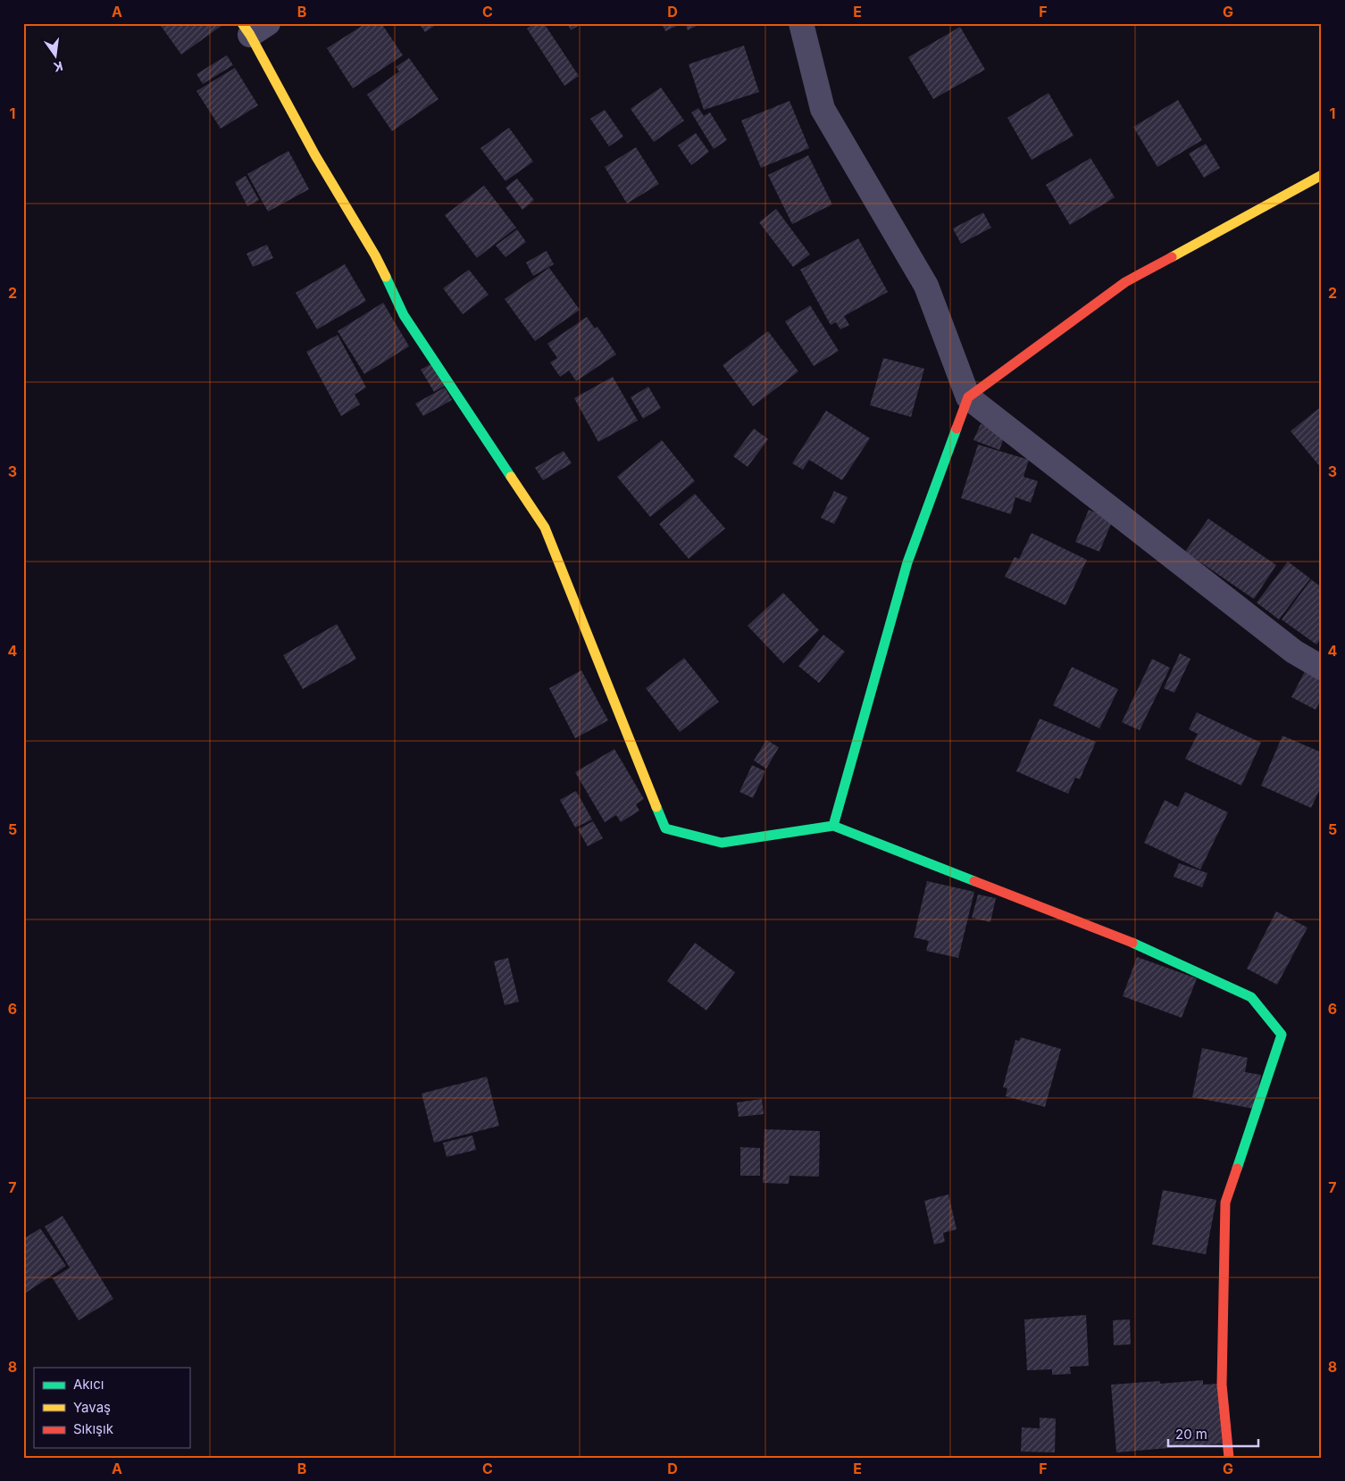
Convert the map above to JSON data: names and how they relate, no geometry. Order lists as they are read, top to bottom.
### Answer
{
  "legend": ["Akıcı", "Yavaş", "Sıkışık"],
  "scale_bar": "20 m",
  "north": "bottom",
  "grid": {
    "columns": [
      "A",
      "B",
      "C",
      "D",
      "E",
      "F",
      "G"
    ],
    "rows": [
      "1",
      "2",
      "3",
      "4",
      "5",
      "6",
      "7",
      "8"
    ]
  }
}
